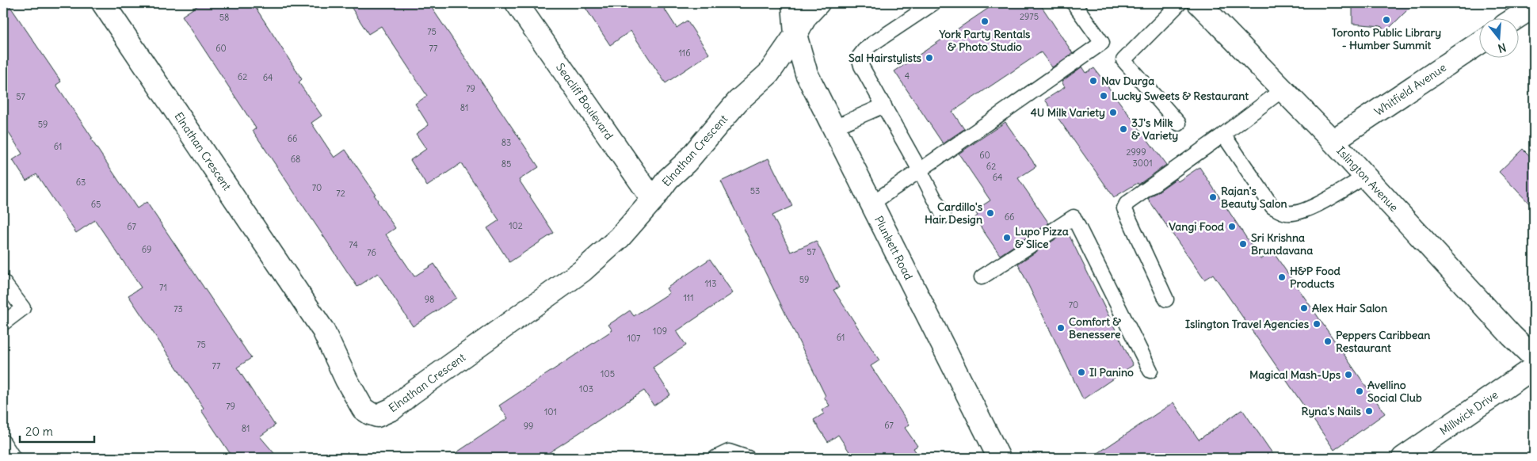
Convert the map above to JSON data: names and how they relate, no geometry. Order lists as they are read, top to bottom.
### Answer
{
  "streets": {
    "street": [
      "Whitfield Avenue",
      "Seacliff Boulevard",
      "Elnathan Crescent",
      "Islington Avenue",
      "Plunkett Road",
      "Millwick Drive"
    ]
  },
  "crossings": [
    ["Whitfield Avenue", "Islington Avenue"],
    ["Seacliff Boulevard", "Elnathan Crescent"],
    ["Elnathan Crescent", "Plunkett Road"]
  ],
  "places": [
    "Toronto Public Library - Humber Summit",
    "York Party Rentals & Photo Studio",
    "Sal Hairstylists",
    "Nav Durga",
    "Lucky Sweets & Restaurant",
    "4U Milk Variety",
    "3J's Milk & Variety",
    "Rajan's Beauty Salon",
    "Cardillo's Hair Design",
    "Vangi Food",
    "Lupo Pizza & Slice",
    "Sri Krishna Brundavana",
    "H&P Food Products",
    "Alex Hair Salon",
    "Islington Travel Agencies",
    "Comfort & Benessere",
    "Peppers Caribbean Restaurant",
    "Il Panino",
    "Magical Mash-Ups",
    "Avellino Social Club",
    "Ryna's Nails"
  ],
  "house_numbers": [
    "2975",
    "58",
    "75",
    "60",
    "77",
    "116",
    "4",
    "62",
    "64",
    "79",
    "57",
    "81",
    "59",
    "66",
    "83",
    "61",
    "2999",
    "60",
    "68",
    "3001",
    "85",
    "62",
    "64",
    "63",
    "70",
    "53",
    "72",
    "65",
    "66",
    "102",
    "67",
    "74",
    "69",
    "57",
    "76",
    "59",
    "113",
    "71",
    "111",
    "98",
    "70",
    "73",
    "109",
    "61",
    "107",
    "75",
    "77",
    "105",
    "103",
    "79",
    "101",
    "67",
    "99",
    "81"
  ],
  "scale_bar": "20 m",
  "north": "bottom"
}
